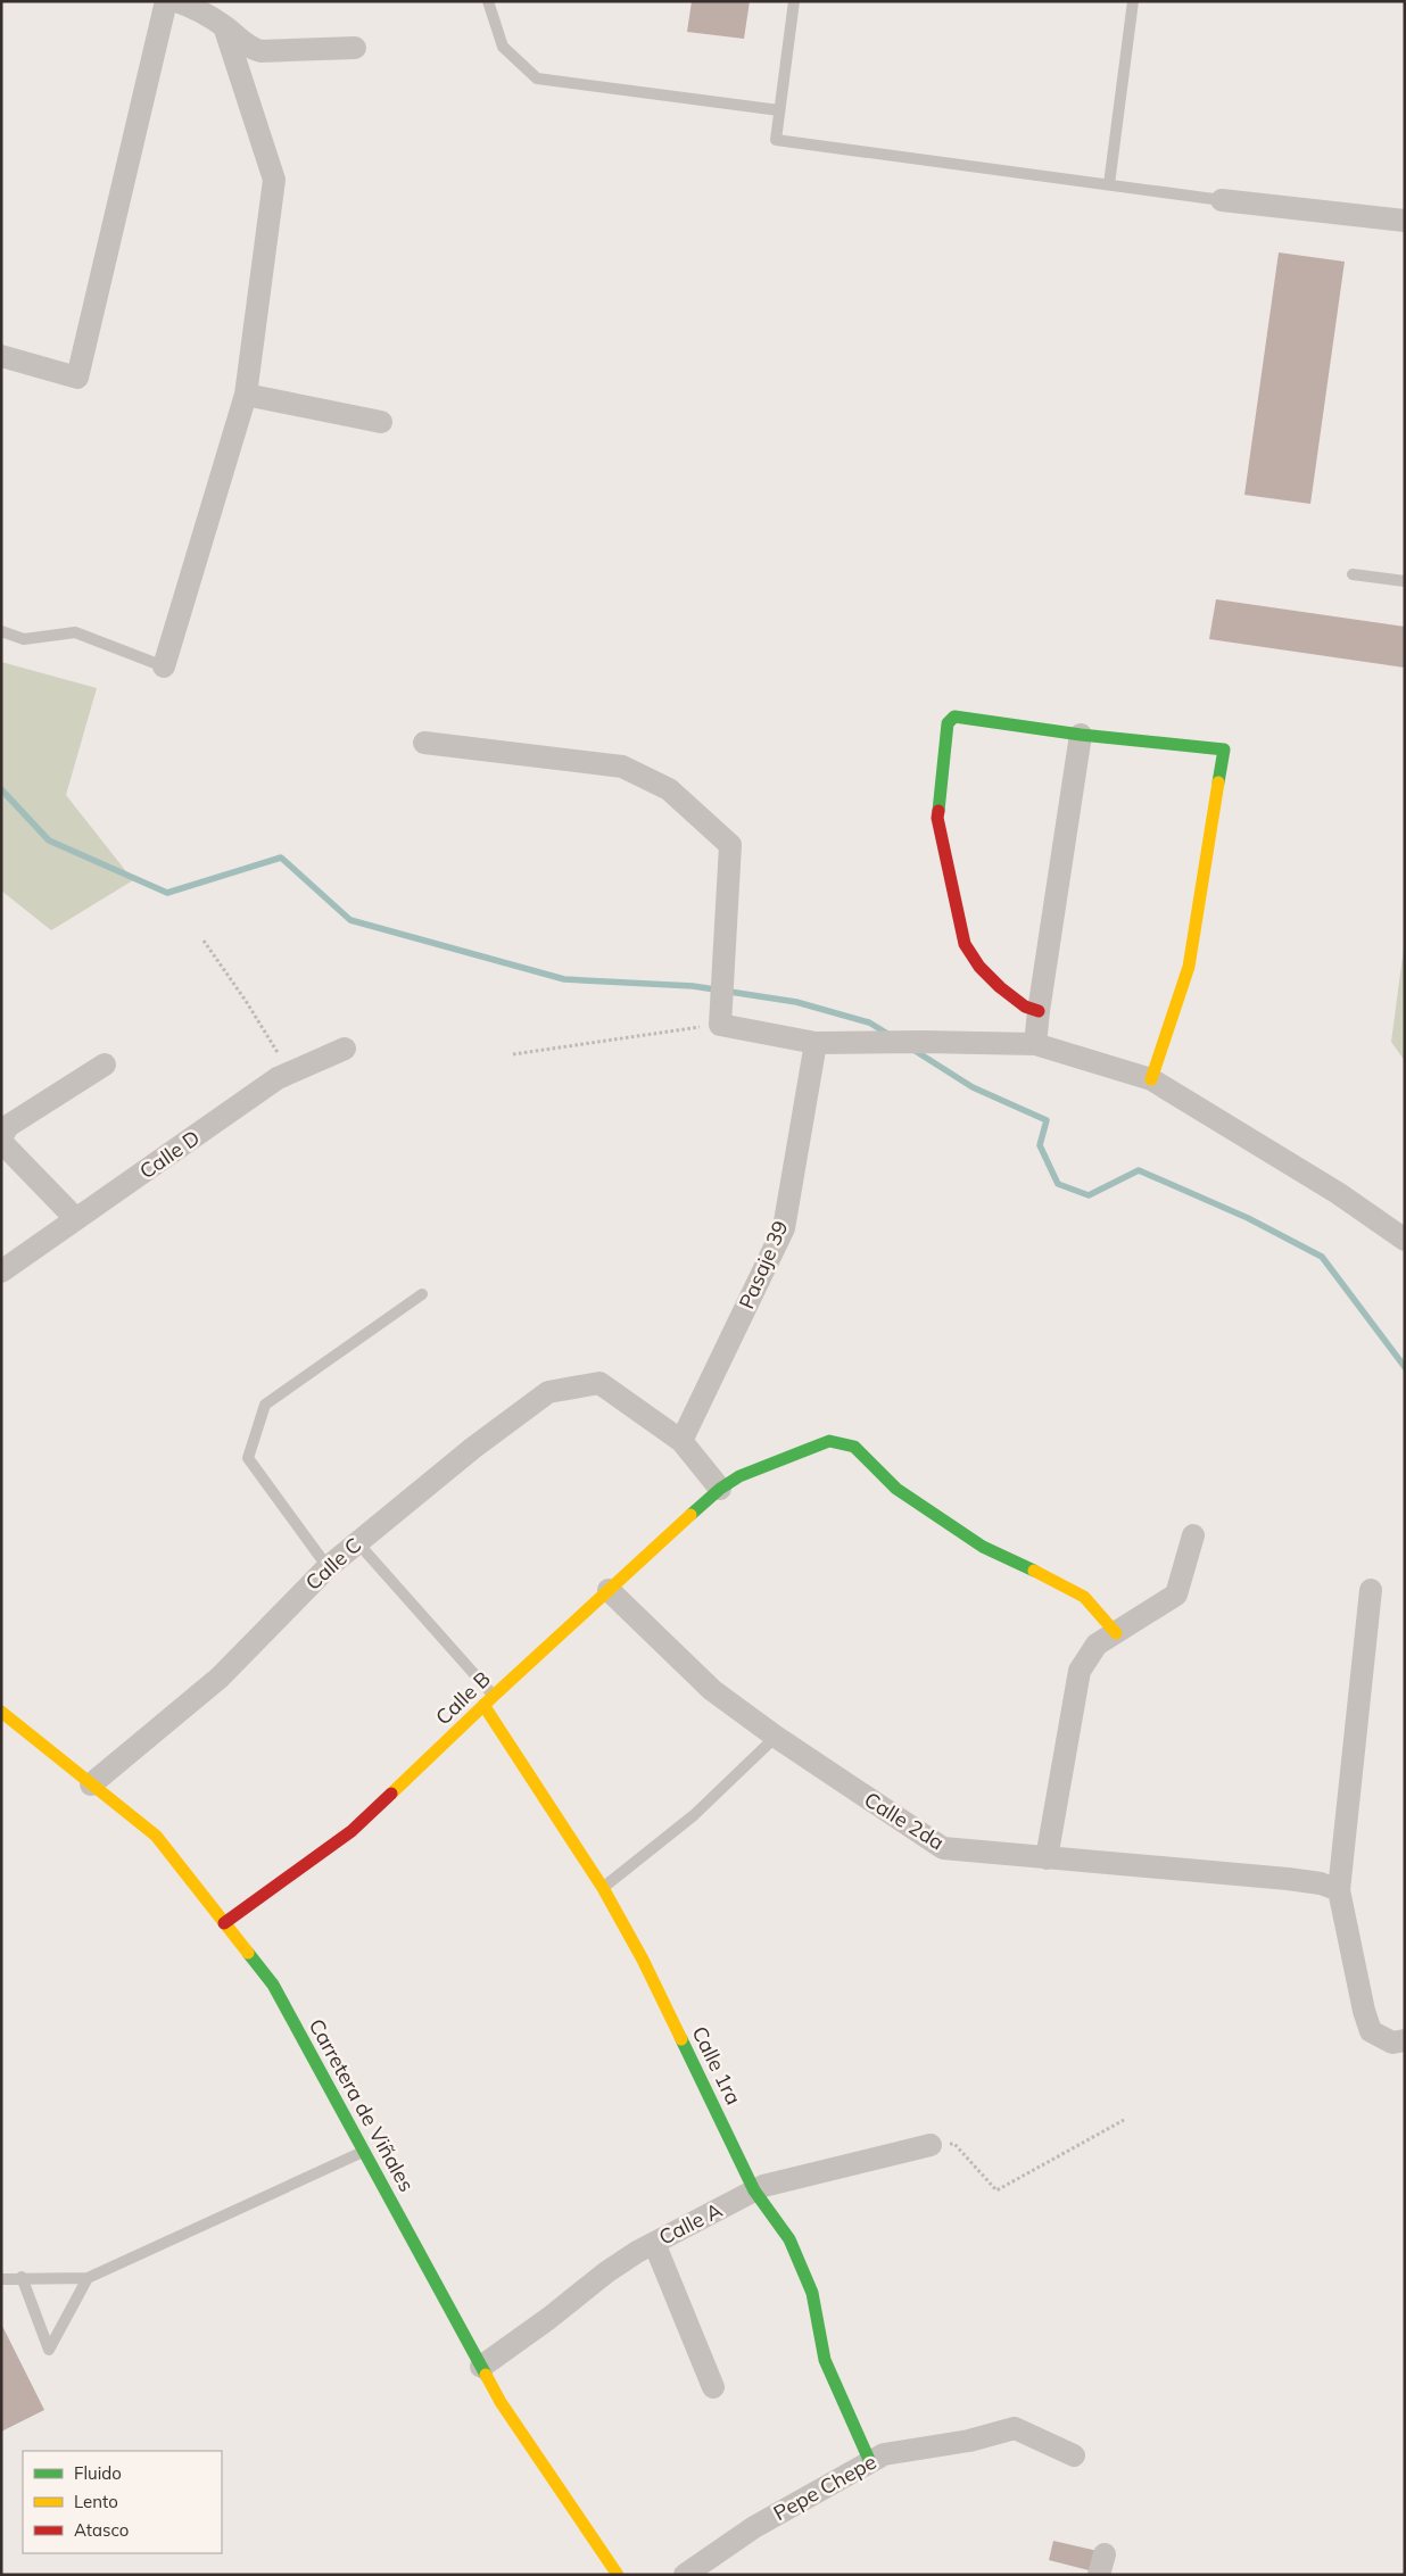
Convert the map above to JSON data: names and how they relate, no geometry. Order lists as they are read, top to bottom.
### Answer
{
  "streets": {
    "street": [
      "Calle D",
      "Pasaje 39",
      "Calle C",
      "Calle B",
      "Calle 2da",
      "Calle 1ra",
      "Carretera de Viñales",
      "Calle A",
      "Pepe Chepe"
    ]
  },
  "crossings": [
    ["Pasaje 39", "Calle C"],
    ["Calle C", "Carretera de Viñales"],
    ["Calle B", "Calle 2da"],
    ["Calle B", "Calle 1ra"],
    ["Calle B", "Carretera de Viñales"],
    ["Calle 1ra", "Calle A"],
    ["Calle 1ra", "Pepe Chepe"],
    ["Carretera de Viñales", "Calle A"]
  ],
  "legend": ["Fluido", "Lento", "Atasco"]
}
